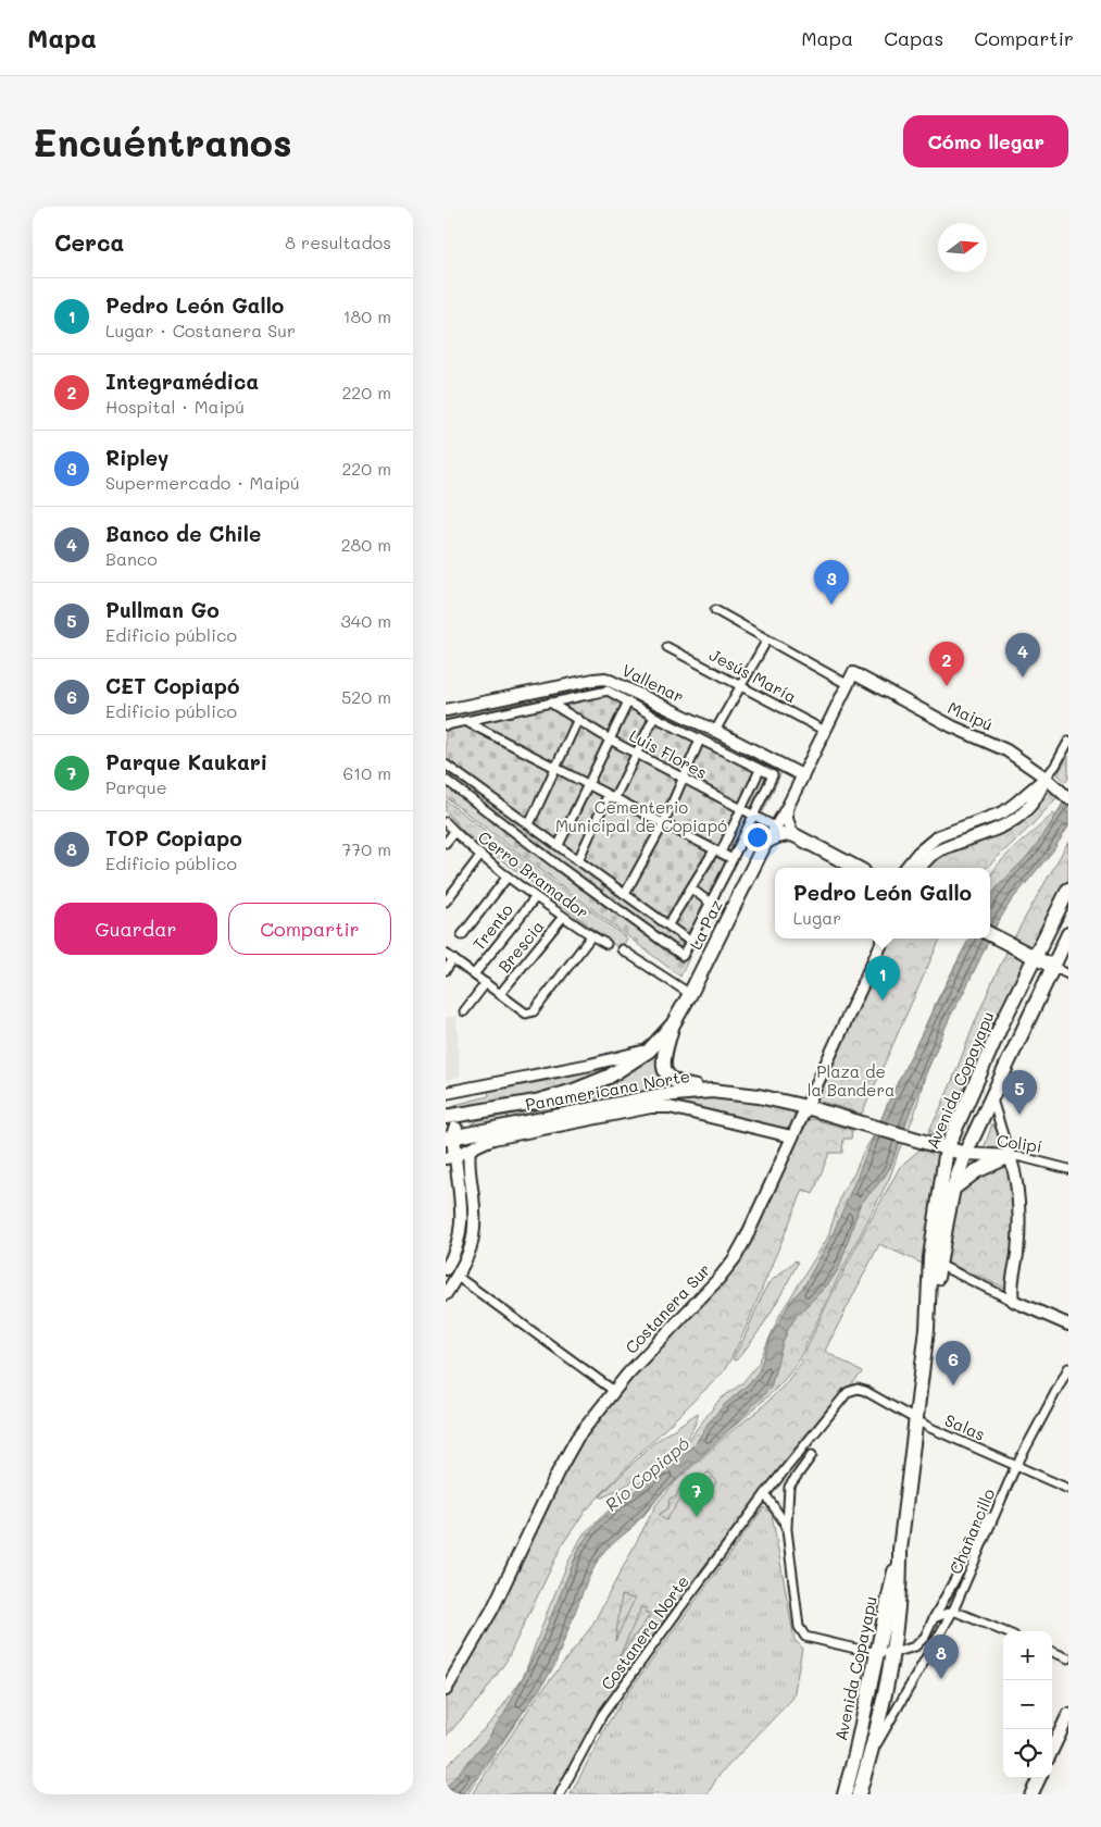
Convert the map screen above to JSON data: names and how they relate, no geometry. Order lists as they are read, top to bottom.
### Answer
{
  "streets": {
    "highway": ["La Paz", "Avenida Copayapu", "Panamericana Norte"],
    "street": [
      "Jesús María",
      "Vallenar",
      "Maipú",
      "Luis Flores",
      "Cerro Bramador",
      "Trento",
      "Brescia",
      "Colipí",
      "Costanera Sur",
      "Salas",
      "Chañarcillo",
      "Costanera Norte"
    ]
  },
  "crossings": [
    ["Jesús María", "La Paz"],
    ["Vallenar", "La Paz"],
    ["Maipú", "La Paz"],
    ["Luis Flores", "La Paz"],
    ["Cerro Bramador", "Trento"],
    ["Cerro Bramador", "Brescia"],
    ["La Paz", "Panamericana Norte"],
    ["Avenida Copayapu", "Panamericana Norte"],
    ["Avenida Copayapu", "Colipí"],
    ["Avenida Copayapu", "Salas"],
    ["Avenida Copayapu", "Chañarcillo"],
    ["Panamericana Norte", "Colipí"],
    ["Panamericana Norte", "Costanera Sur"],
    ["Salas", "Chañarcillo"],
    ["Salas", "Costanera Norte"]
  ],
  "water": ["Río Copiapó"],
  "parks": ["Cementerio Municipal de Copiapó", "Plaza de la Bandera"],
  "north": "right",
  "page": {
    "header": "Mapa",
    "nav": ["Mapa", "Capas", "Compartir"],
    "buttons": [
      "Cómo llegar",
      ["Guardar", "Compartir"]
    ],
    "title": "Encuéntranos",
    "heading": ["Cerca", "8 resultados"],
    "list": [
      {
        "mark": "1",
        "name": "Pedro León Gallo",
        "note": "Lugar · Costanera Sur",
        "value": "180 m"
      },
      {
        "mark": "2",
        "name": "Integramédica",
        "note": "Hospital · Maipú",
        "value": "220 m"
      },
      {
        "mark": "3",
        "name": "Ripley",
        "note": "Supermercado · Maipú",
        "value": "220 m"
      },
      {
        "mark": "4",
        "name": "Banco de Chile",
        "note": "Banco",
        "value": "280 m"
      },
      {
        "mark": "5",
        "name": "Pullman Go",
        "note": "Edificio público",
        "value": "340 m"
      },
      {
        "mark": "6",
        "name": "CET Copiapó",
        "note": "Edificio público",
        "value": "520 m"
      },
      {
        "mark": "7",
        "name": "Parque Kaukari",
        "note": "Parque",
        "value": "610 m"
      },
      {
        "mark": "8",
        "name": "TOP Copiapo",
        "note": "Edificio público",
        "value": "770 m"
      }
    ],
    "pins": [
      "3",
      "4",
      "2",
      "1",
      "5",
      "6",
      "7",
      "8"
    ],
    "popup": ["Pedro León Gallo", "Lugar"],
    "map_buttons": ["+", "−"]
  }
}
